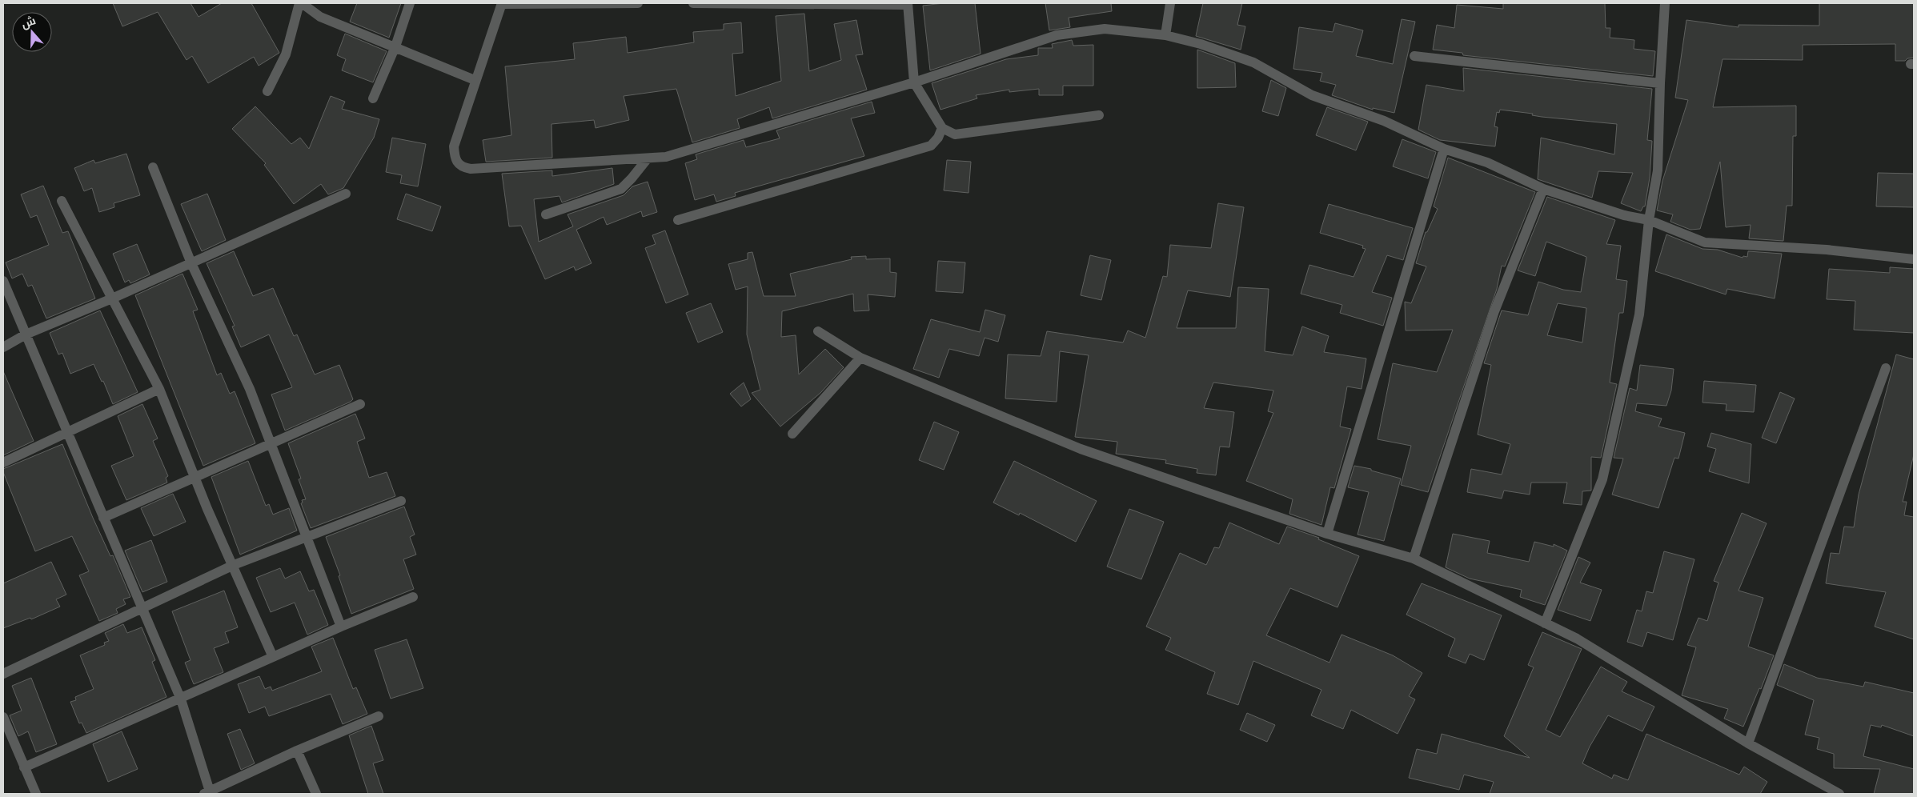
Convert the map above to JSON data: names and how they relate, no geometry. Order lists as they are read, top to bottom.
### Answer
{
  "north": "top"
}
